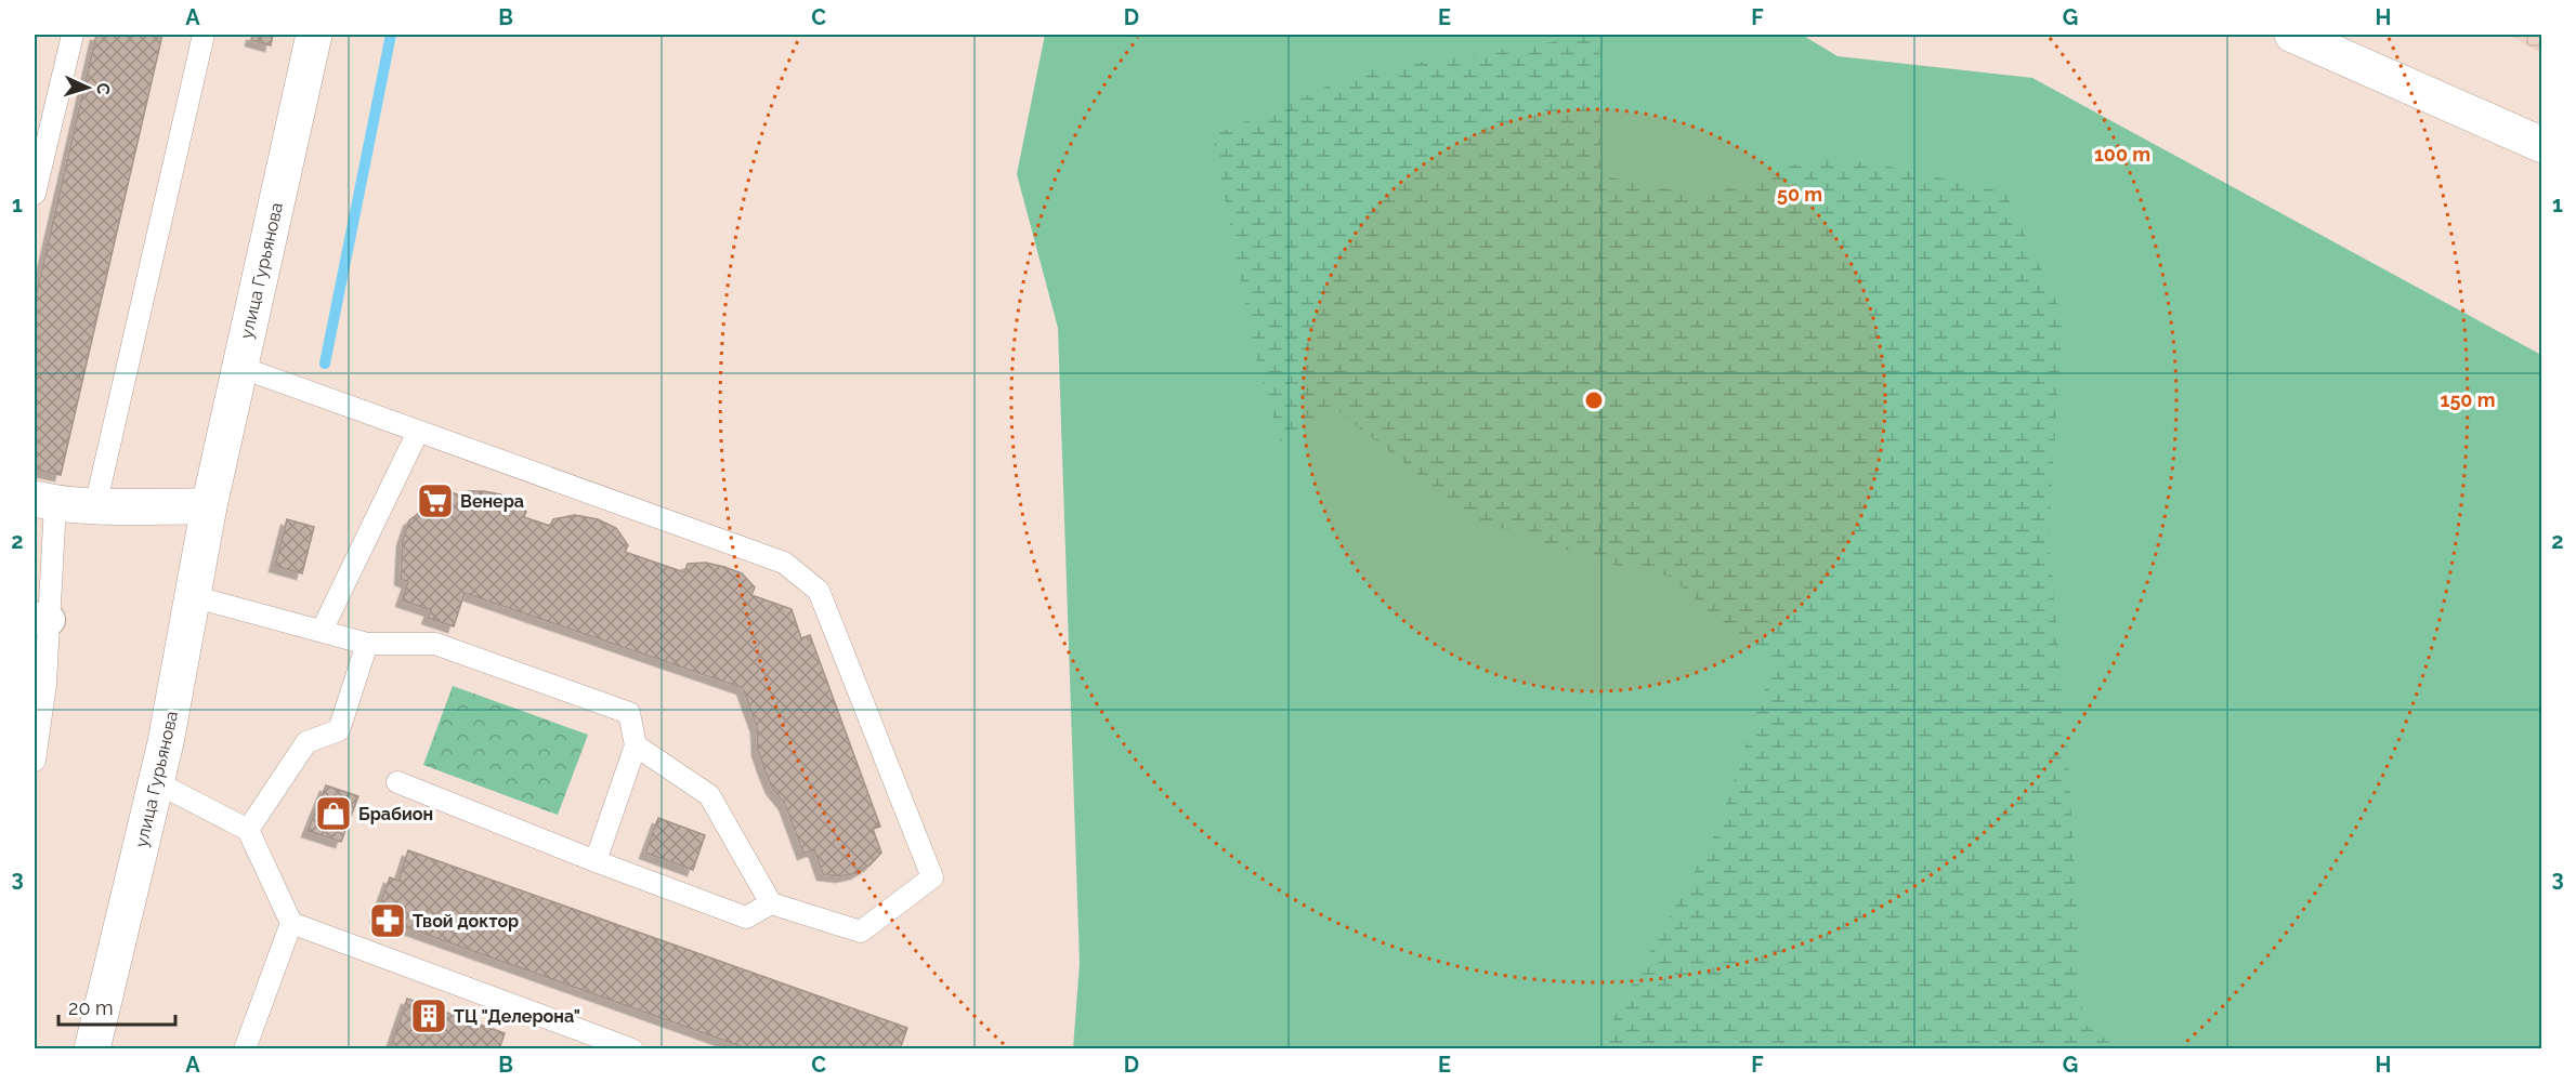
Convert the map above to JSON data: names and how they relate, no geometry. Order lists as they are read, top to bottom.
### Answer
{
  "streets": {
    "street": ["улица Гурьянова"]
  },
  "places": {
    "supermarket": ["Венера"],
    "shop": ["Брабион"],
    "pharmacy": ["Твой доктор"],
    "building": ["ТЦ \"Делерона\""]
  },
  "scale_bar": "20 m",
  "north": "right",
  "grid": {
    "columns": [
      "A",
      "B",
      "C",
      "D",
      "E",
      "F",
      "G",
      "H"
    ],
    "rows": ["1", "2", "3"]
  },
  "rings": ["100 m", "50 m", "150 m"]
}
